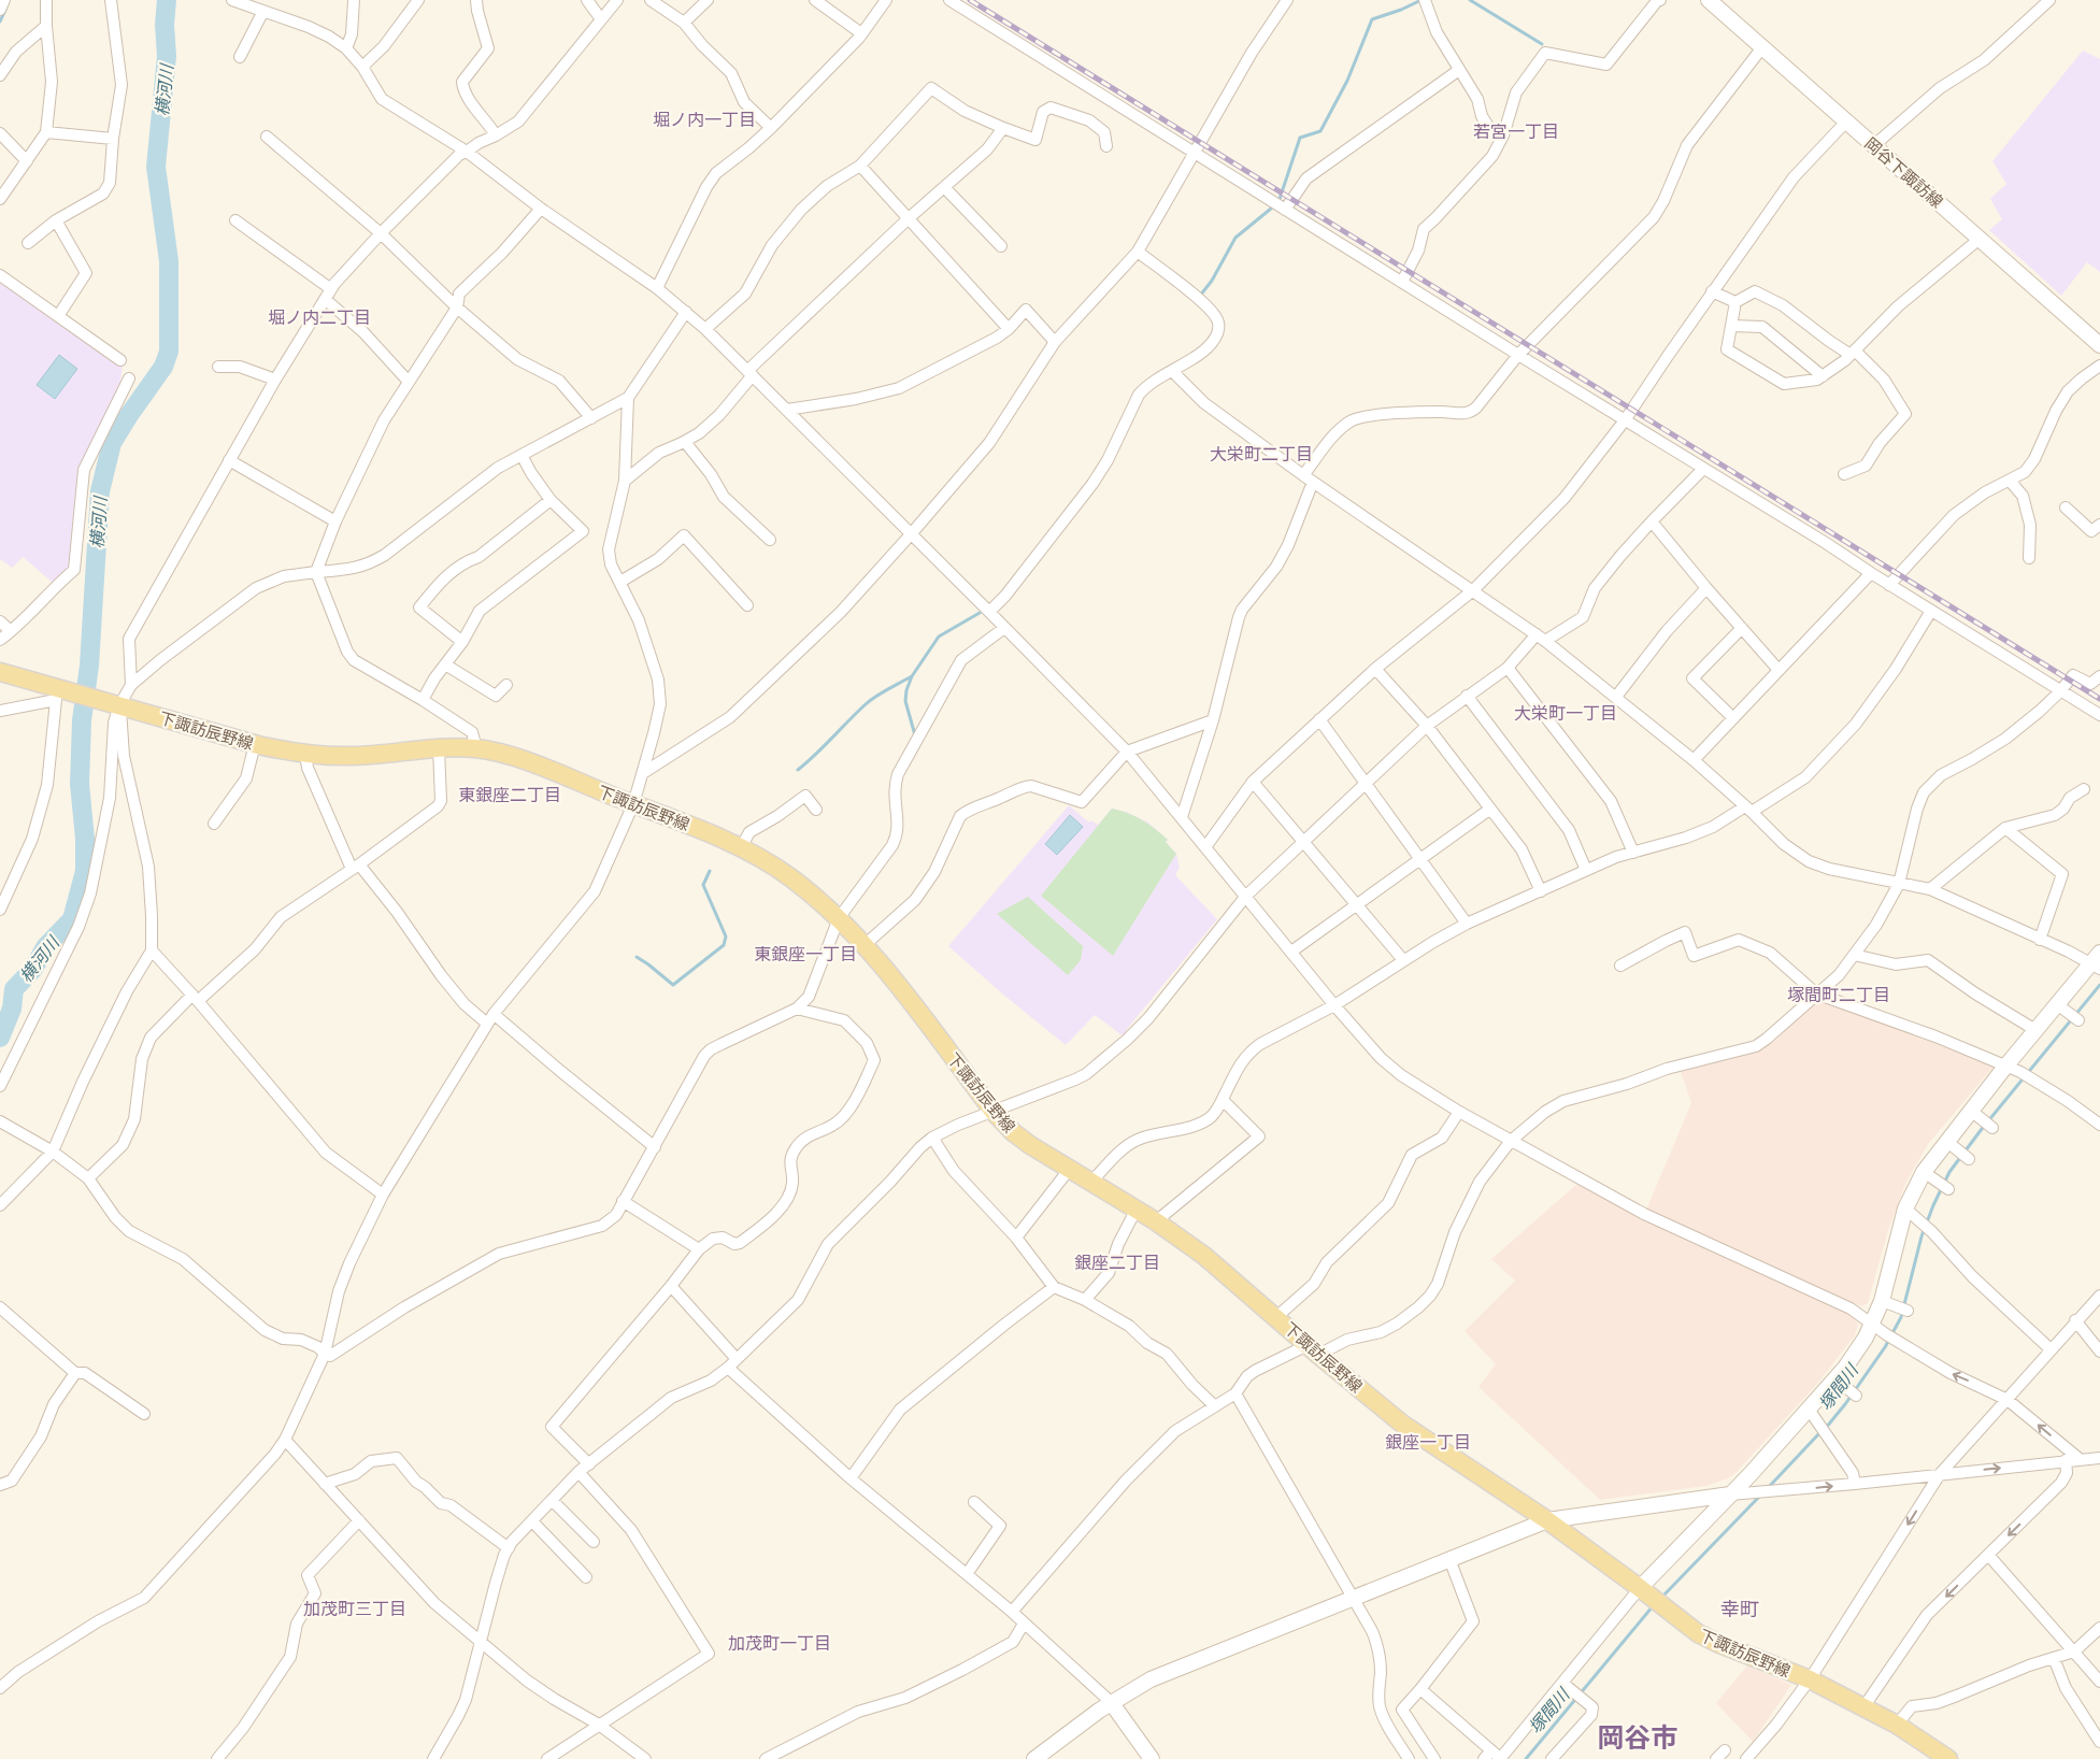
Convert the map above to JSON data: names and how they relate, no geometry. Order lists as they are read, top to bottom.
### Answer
{
  "streets": {
    "main road": ["下諏訪辰野線"],
    "street": ["岡谷下諏訪線"]
  },
  "districts": [
    "堀ノ内一丁目",
    "若宮一丁目",
    "堀ノ内二丁目",
    "大栄町二丁目",
    "大栄町一丁目",
    "東銀座二丁目",
    "東銀座一丁目",
    "塚間町二丁目",
    "銀座二丁目",
    "銀座一丁目",
    "加茂町三丁目",
    "幸町",
    "加茂町一丁目",
    "岡谷市"
  ],
  "water": ["横河川", "塚間川"]
}
